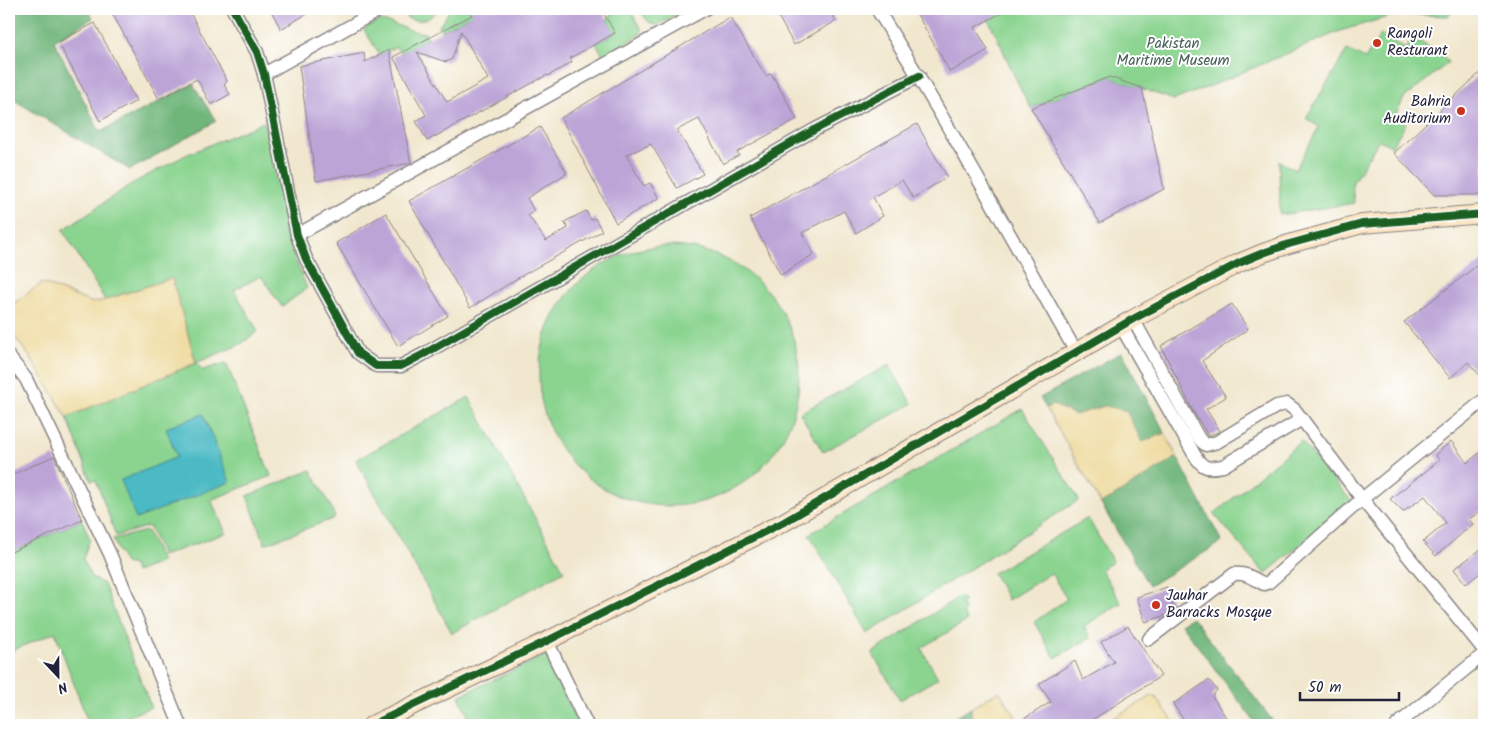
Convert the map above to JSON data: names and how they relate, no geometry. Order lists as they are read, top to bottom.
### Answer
{
  "parks": ["Pakistan Maritime Museum"],
  "places": ["Rangoli Resturant", "Bahria Auditorium", "Jauhar Barracks Mosque"],
  "scale_bar": "50 m",
  "north": "bottom"
}
